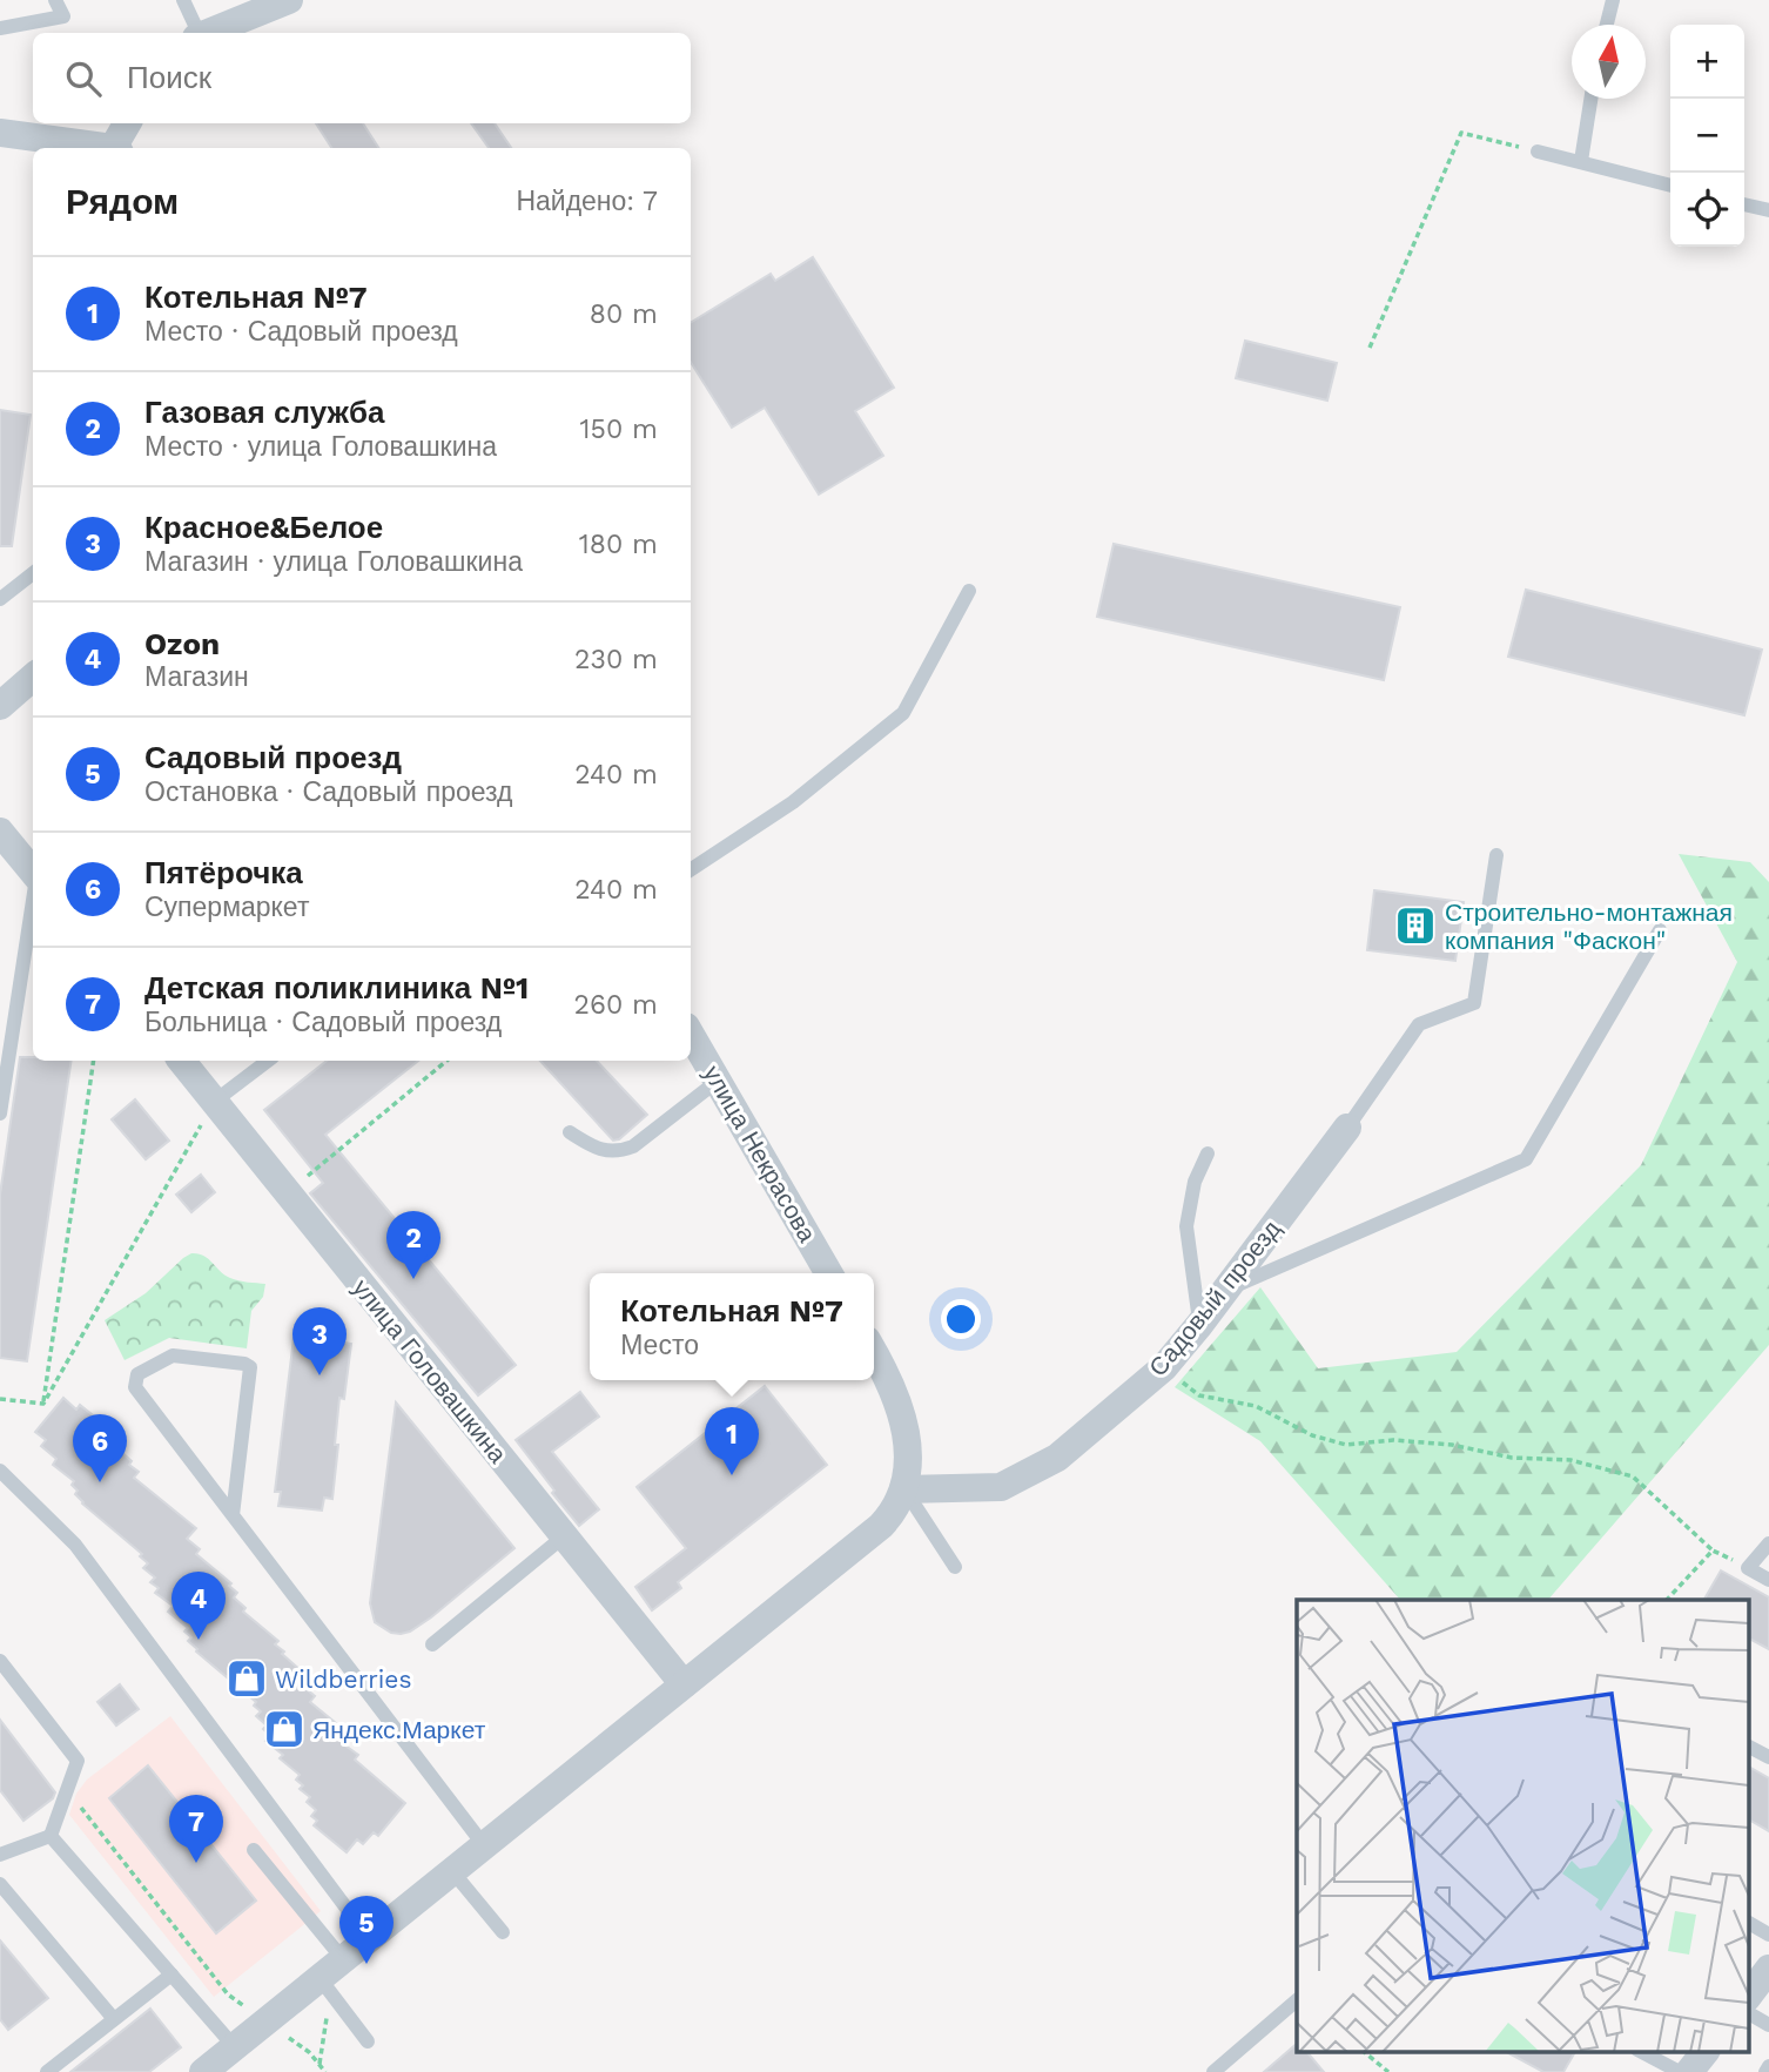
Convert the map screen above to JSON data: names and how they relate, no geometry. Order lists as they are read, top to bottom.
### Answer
{
  "streets": {
    "street": ["улица Некрасова", "Садовый проезд", "улица Головашкина"]
  },
  "places": {
    "building": ["Строительно-монтажная компания \"Фаскон\""],
    "shop": ["Wildberries", "Яндекс.Маркет"]
  },
  "north": "top",
  "page": {
    "map_buttons": ["+", "−"],
    "search": "Поиск",
    "heading": ["Рядом", "Найдено: 7"],
    "list": [
      {
        "mark": "1",
        "name": "Котельная №7",
        "note": "Место · Садовый проезд",
        "value": "80 m"
      },
      {
        "mark": "2",
        "name": "Газовая служба",
        "note": "Место · улица Головашкина",
        "value": "150 m"
      },
      {
        "mark": "3",
        "name": "Красное&Белое",
        "note": "Магазин · улица Головашкина",
        "value": "180 m"
      },
      {
        "mark": "4",
        "name": "Ozon",
        "note": "Магазин",
        "value": "230 m"
      },
      {
        "mark": "5",
        "name": "Садовый проезд",
        "note": "Остановка · Садовый проезд",
        "value": "240 m"
      },
      {
        "mark": "6",
        "name": "Пятёрочка",
        "note": "Супермаркет",
        "value": "240 m"
      },
      {
        "mark": "7",
        "name": "Детская поликлиника №1",
        "note": "Больница · Садовый проезд",
        "value": "260 m"
      }
    ],
    "pins": [
      "2",
      "3",
      "1",
      "6",
      "4",
      "7",
      "5"
    ],
    "popup": ["Котельная №7", "Место"]
  }
}
